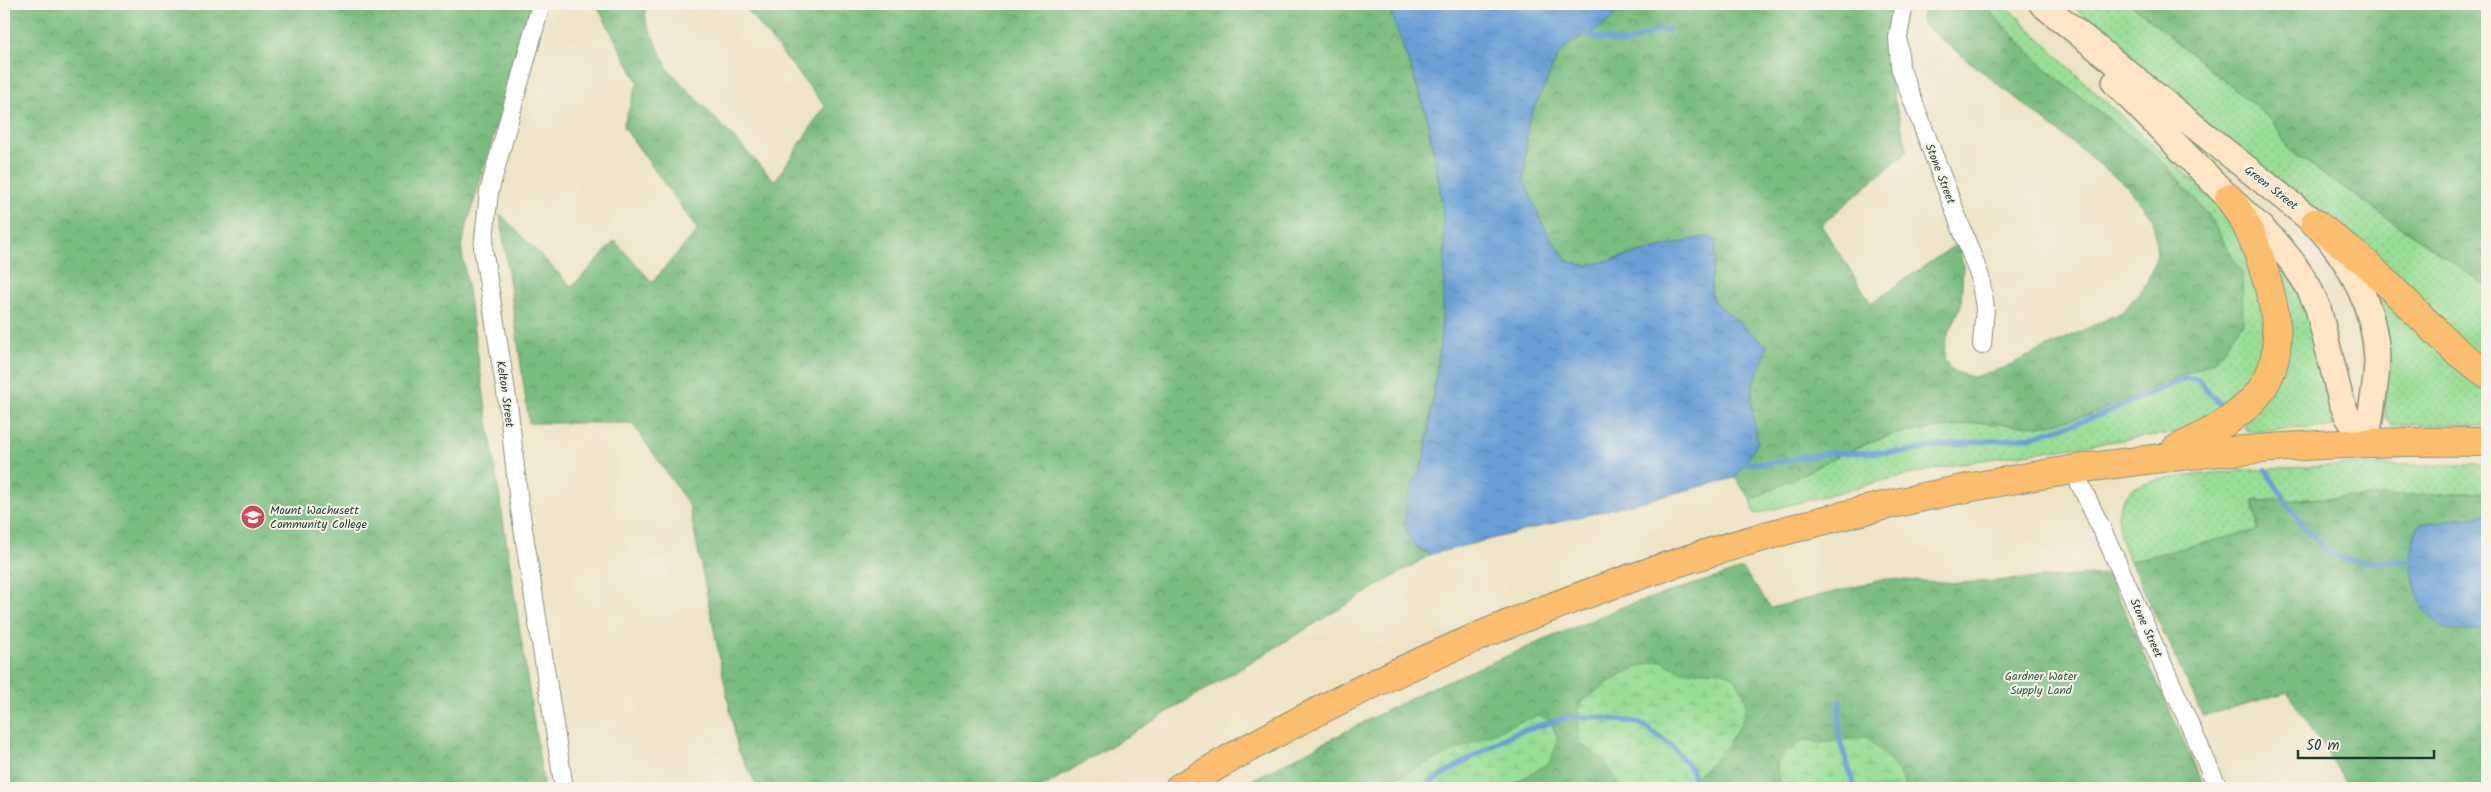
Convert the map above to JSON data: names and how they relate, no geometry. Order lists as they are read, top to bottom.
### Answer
{
  "streets": {
    "street": ["Stone Street", "Green Street", "Kelton Street"]
  },
  "parks": ["Gardner Water Supply Land"],
  "places": {
    "school or university": ["Mount Wachusett Community College"]
  },
  "scale_bar": "50 m"
}
